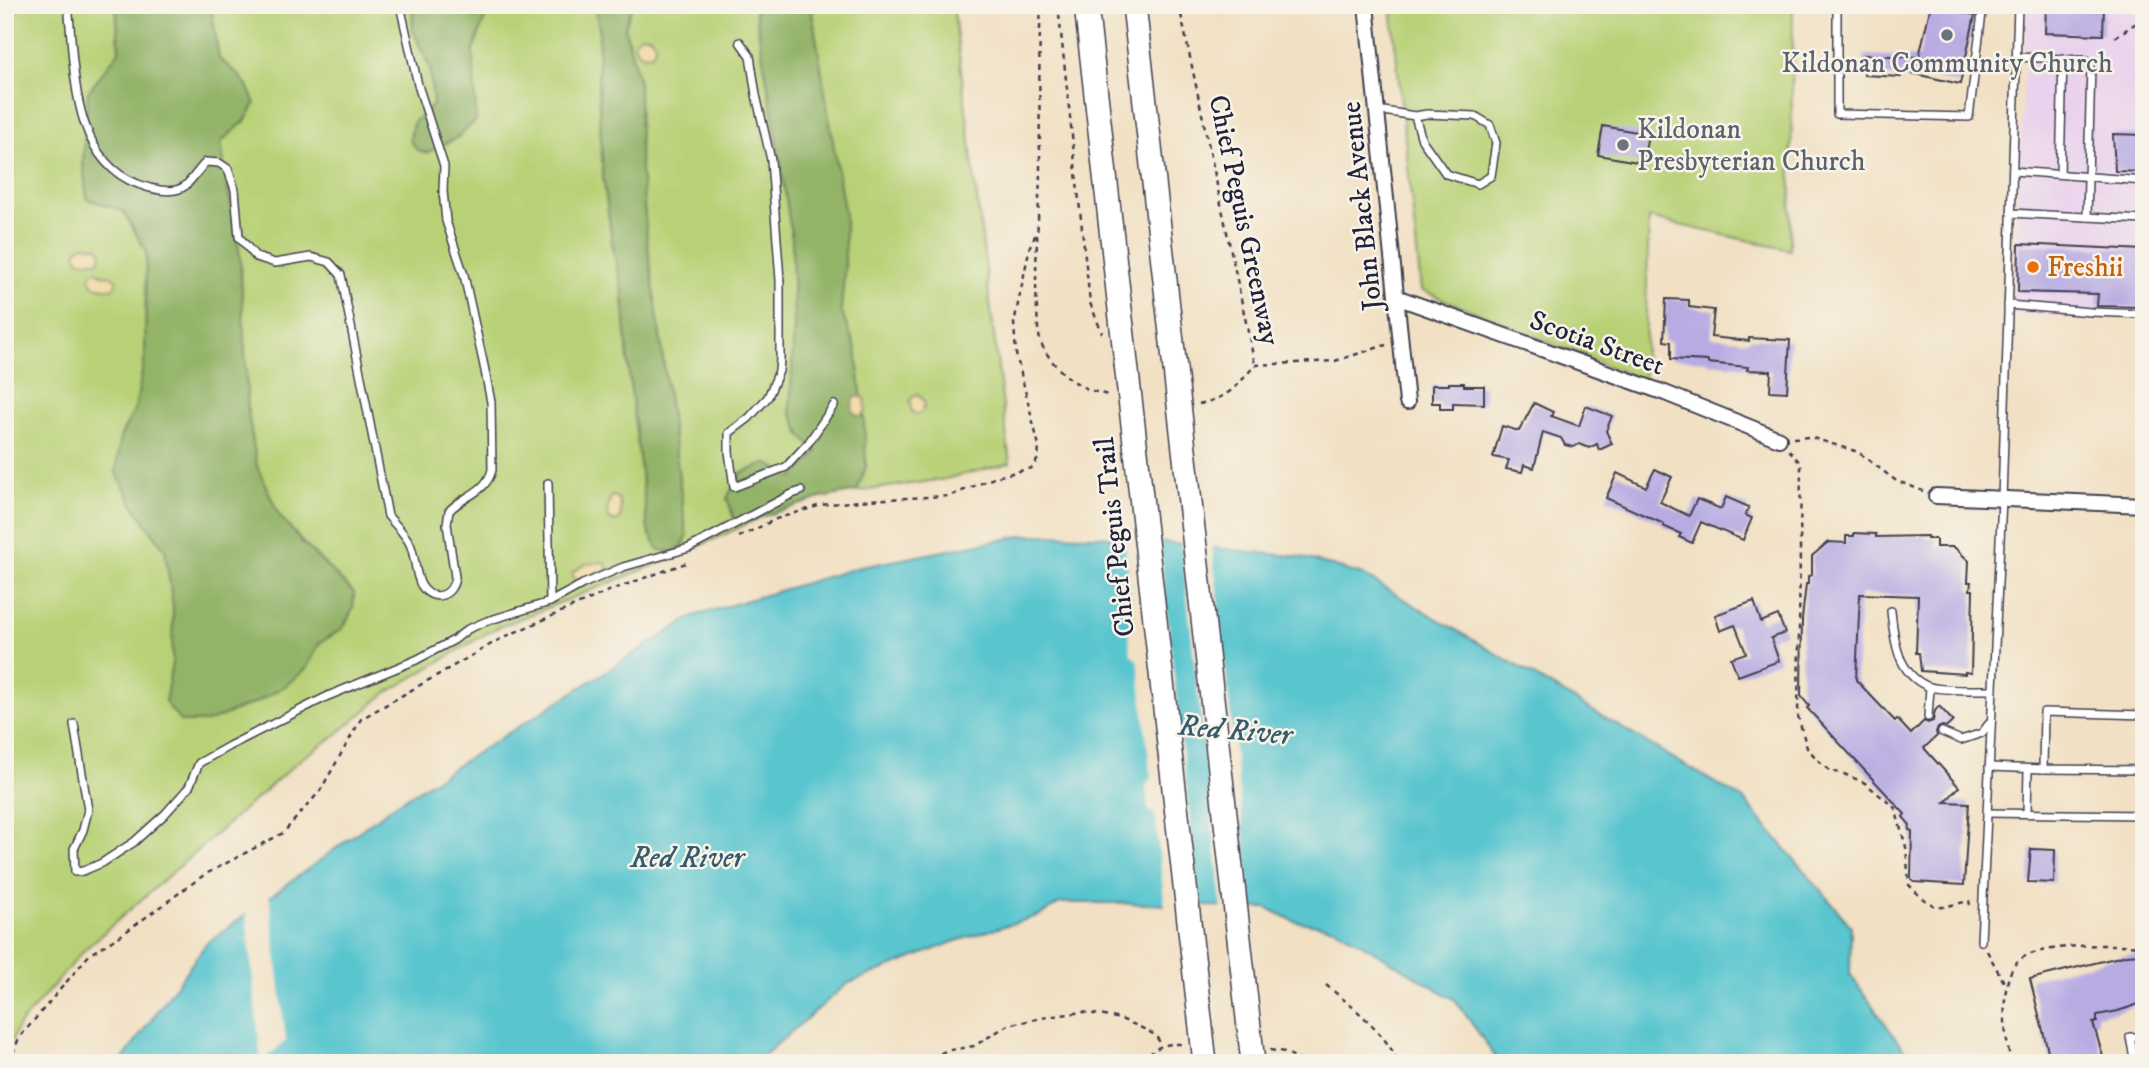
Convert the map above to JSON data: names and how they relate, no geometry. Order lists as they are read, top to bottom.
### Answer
{
  "streets": {
    "main road": ["Chief Peguis Trail"],
    "street": ["John Black Avenue", "Scotia Street"],
    "path": ["Chief Peguis Greenway"]
  },
  "crossings": [
    ["John Black Avenue", "Scotia Street"]
  ],
  "water": ["Red River"],
  "places": ["Kildonan Community Church", "Kildonan Presbyterian Church", "Freshii"]
}
